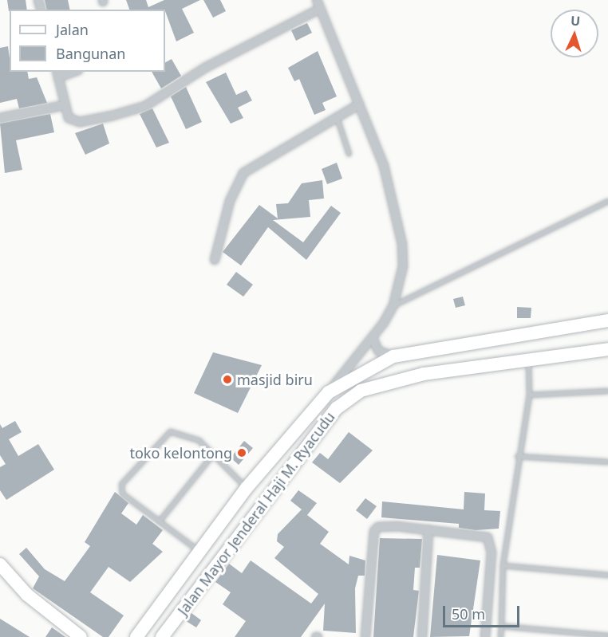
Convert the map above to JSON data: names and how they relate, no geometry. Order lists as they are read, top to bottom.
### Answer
{
  "streets": {
    "main road": ["Jalan Mayor Jenderal Haji M. Ryacudu"]
  },
  "places": ["masjid biru", "toko kelontong"],
  "legend": ["Jalan", "Bangunan"],
  "scale_bar": "50 m",
  "north": "top"
}
